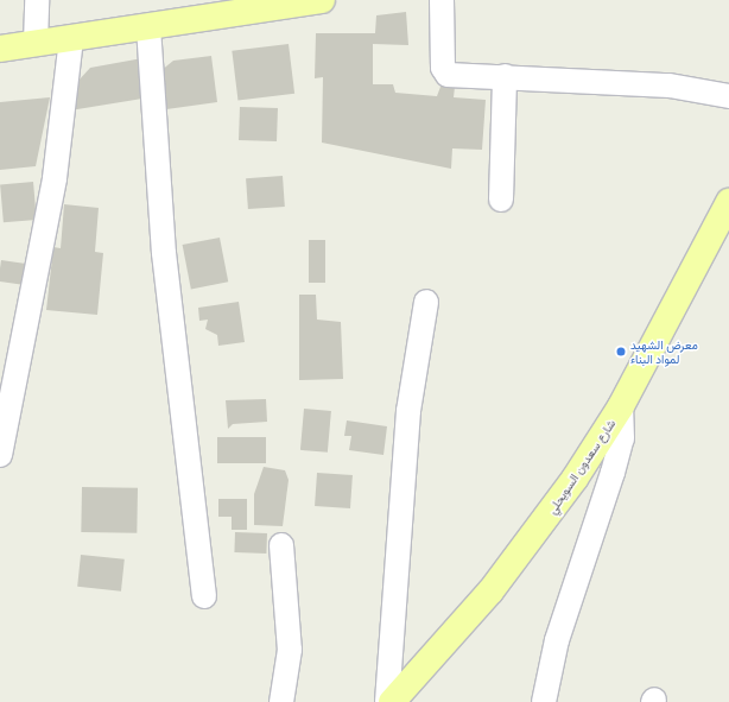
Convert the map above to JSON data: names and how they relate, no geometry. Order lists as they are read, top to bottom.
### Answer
{
  "streets": {
    "main road": ["شارع سعدون السويحلي"]
  },
  "places": ["معرض الشهيد لمواد البناء"]
}
